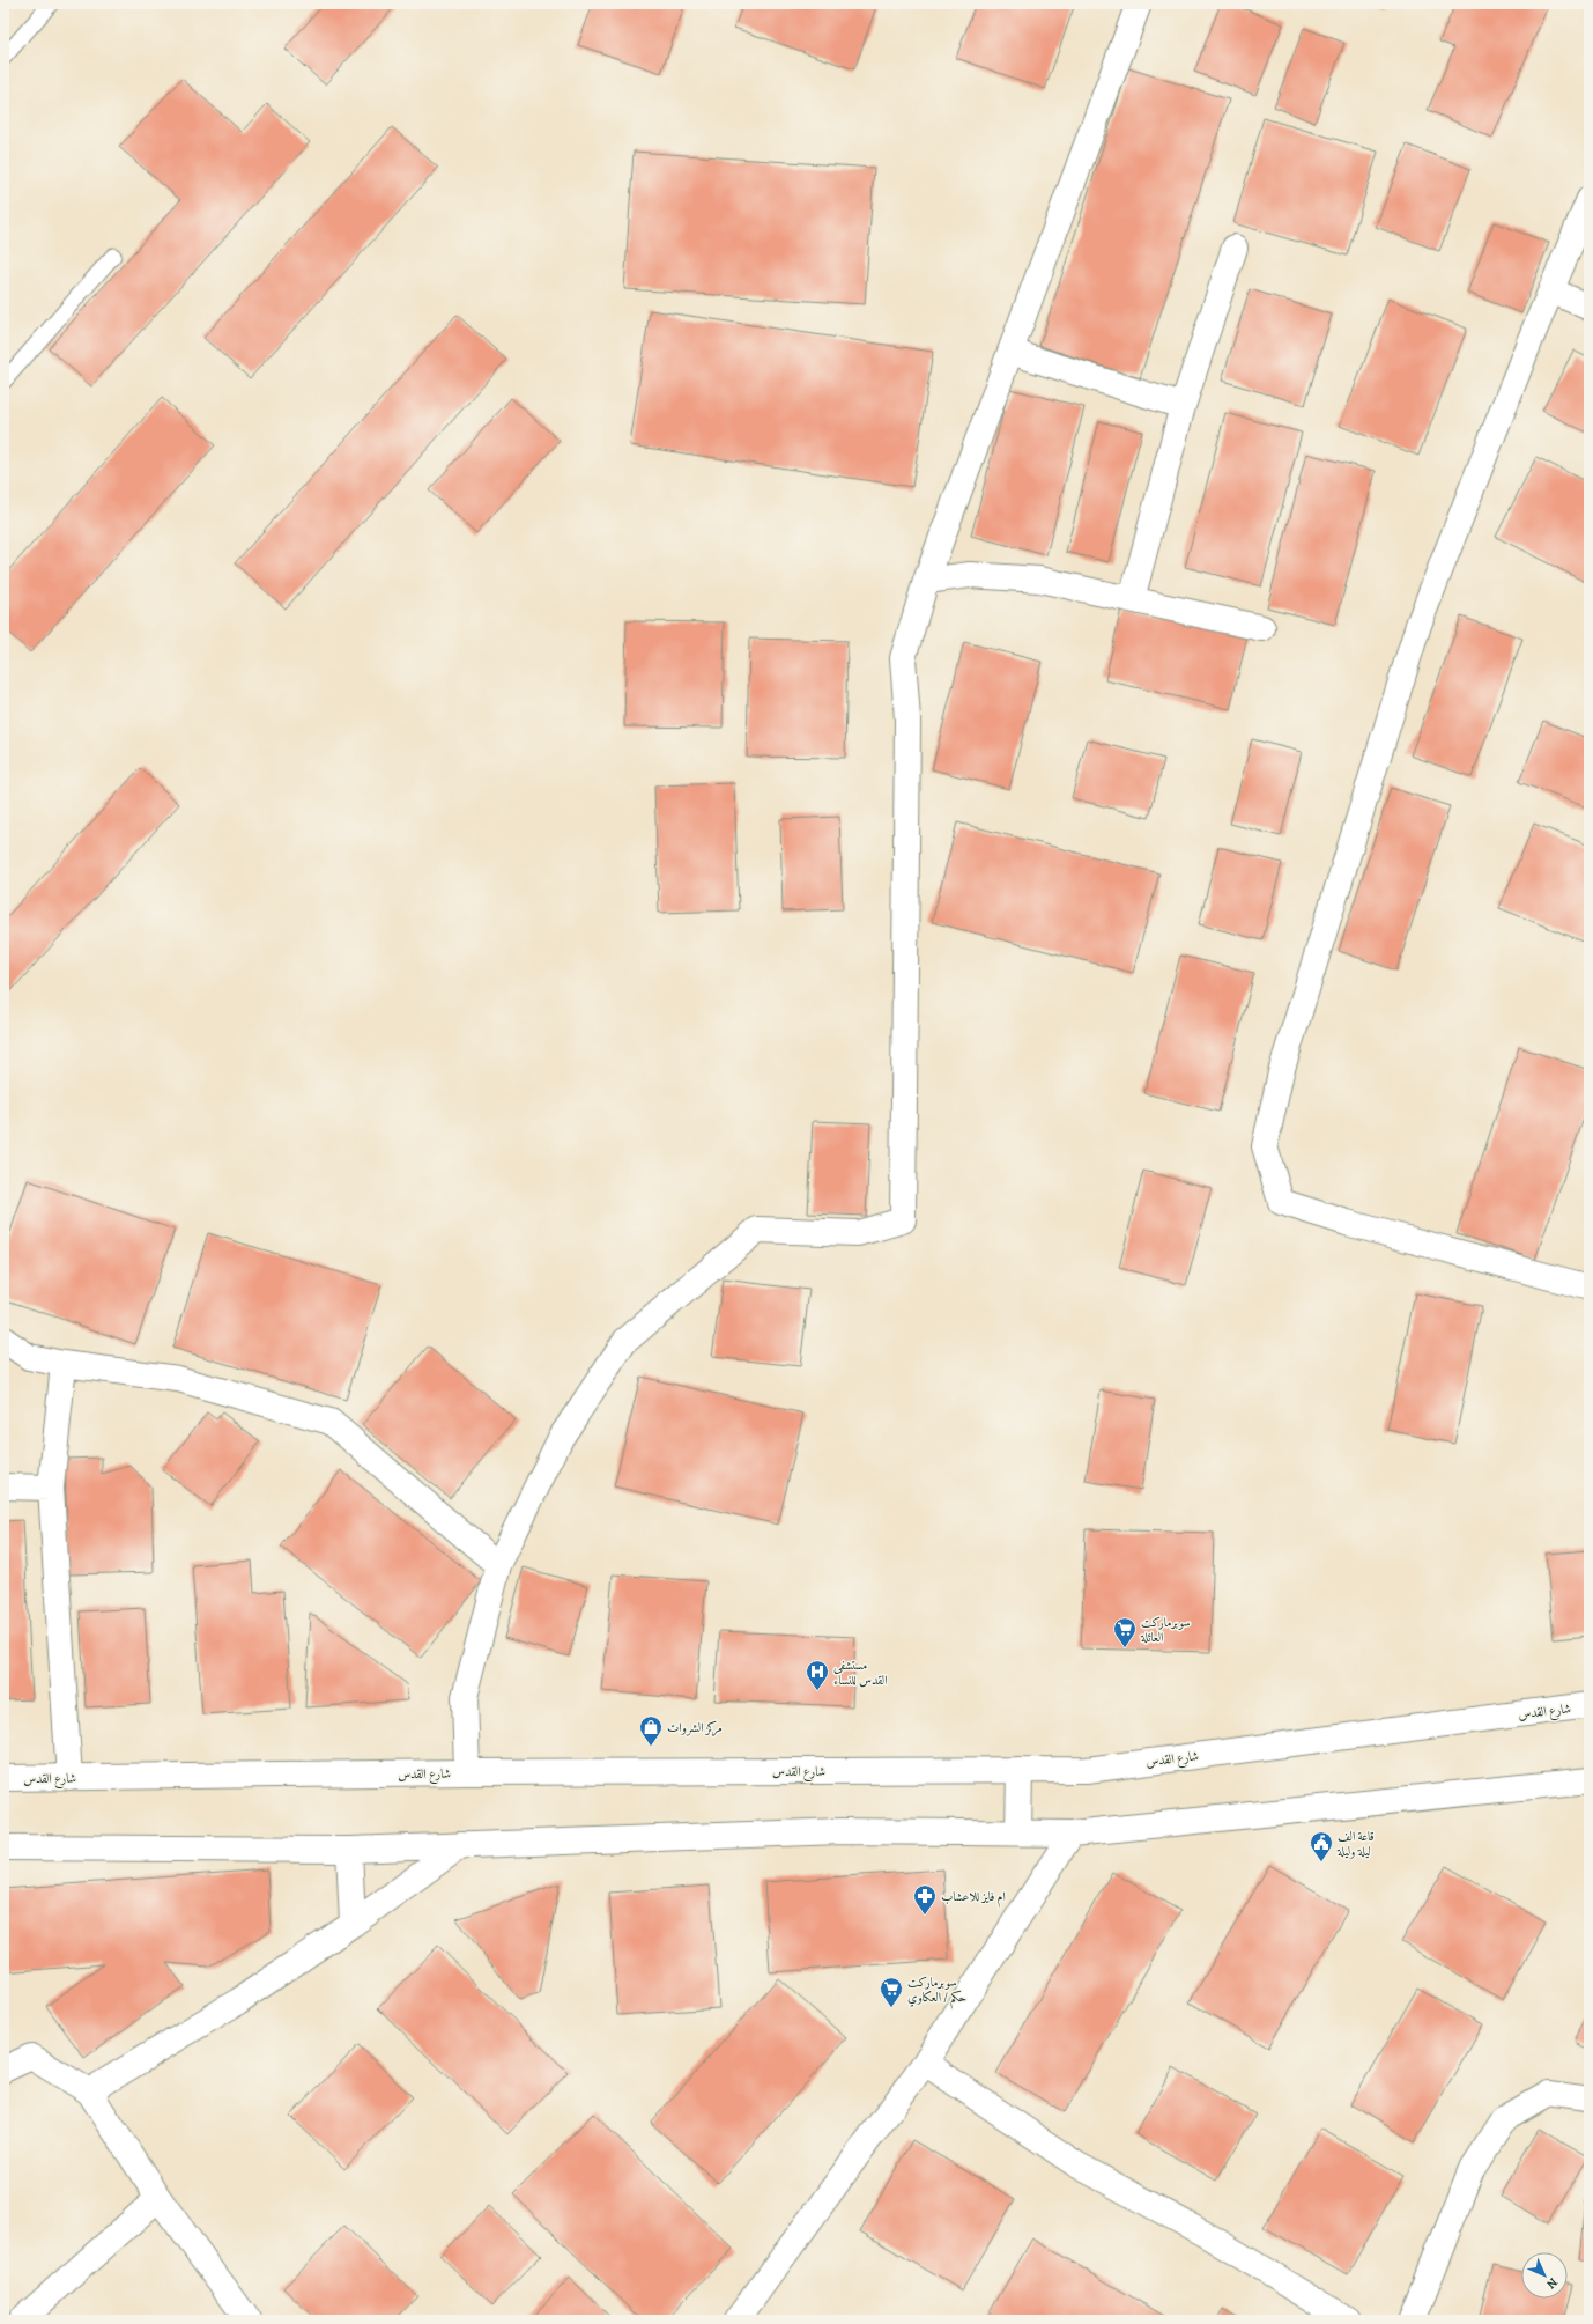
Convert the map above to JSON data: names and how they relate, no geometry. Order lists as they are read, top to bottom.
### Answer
{
  "streets": {
    "street": ["شارع القدس"]
  },
  "places": {
    "supermarket": ["سوبرماركت العائلة", "سوبرماركت حكم / العكاوي"],
    "hospital": ["مستشفى القدس للنساء"],
    "shop": ["مركز الشروات"],
    "public building": ["قاعة الف ليلة وليلة"],
    "pharmacy": ["ام فايز للاعشاب"]
  },
  "north": "bottom right"
}
